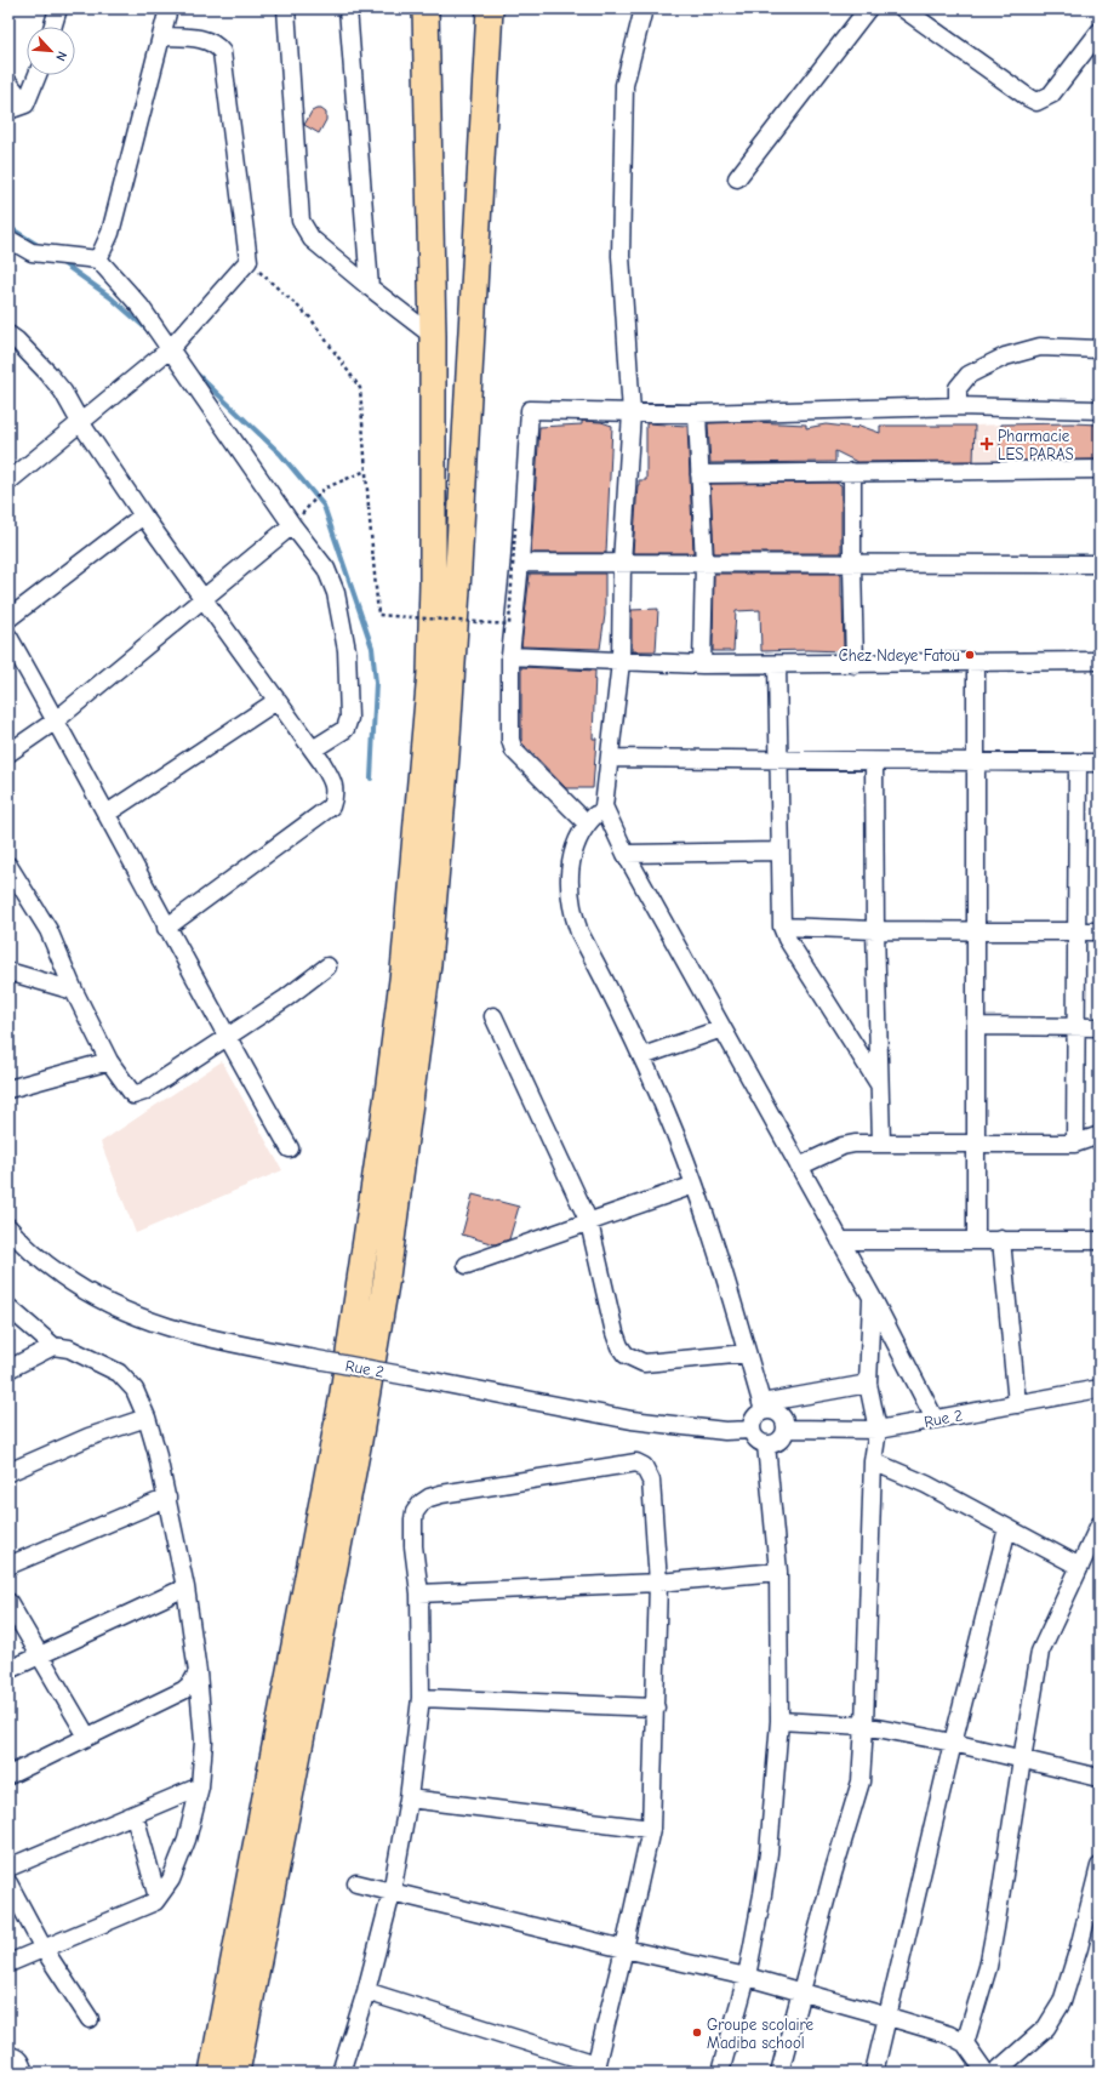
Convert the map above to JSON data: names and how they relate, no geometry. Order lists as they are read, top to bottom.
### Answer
{
  "streets": {
    "street": ["Rue 2"]
  },
  "places": {
    "health": ["Pharmacie LES PARAS"],
    "other": ["Chez Ndeye Fatou", "Groupe scolaire Madiba school"]
  },
  "north": "bottom right"
}
